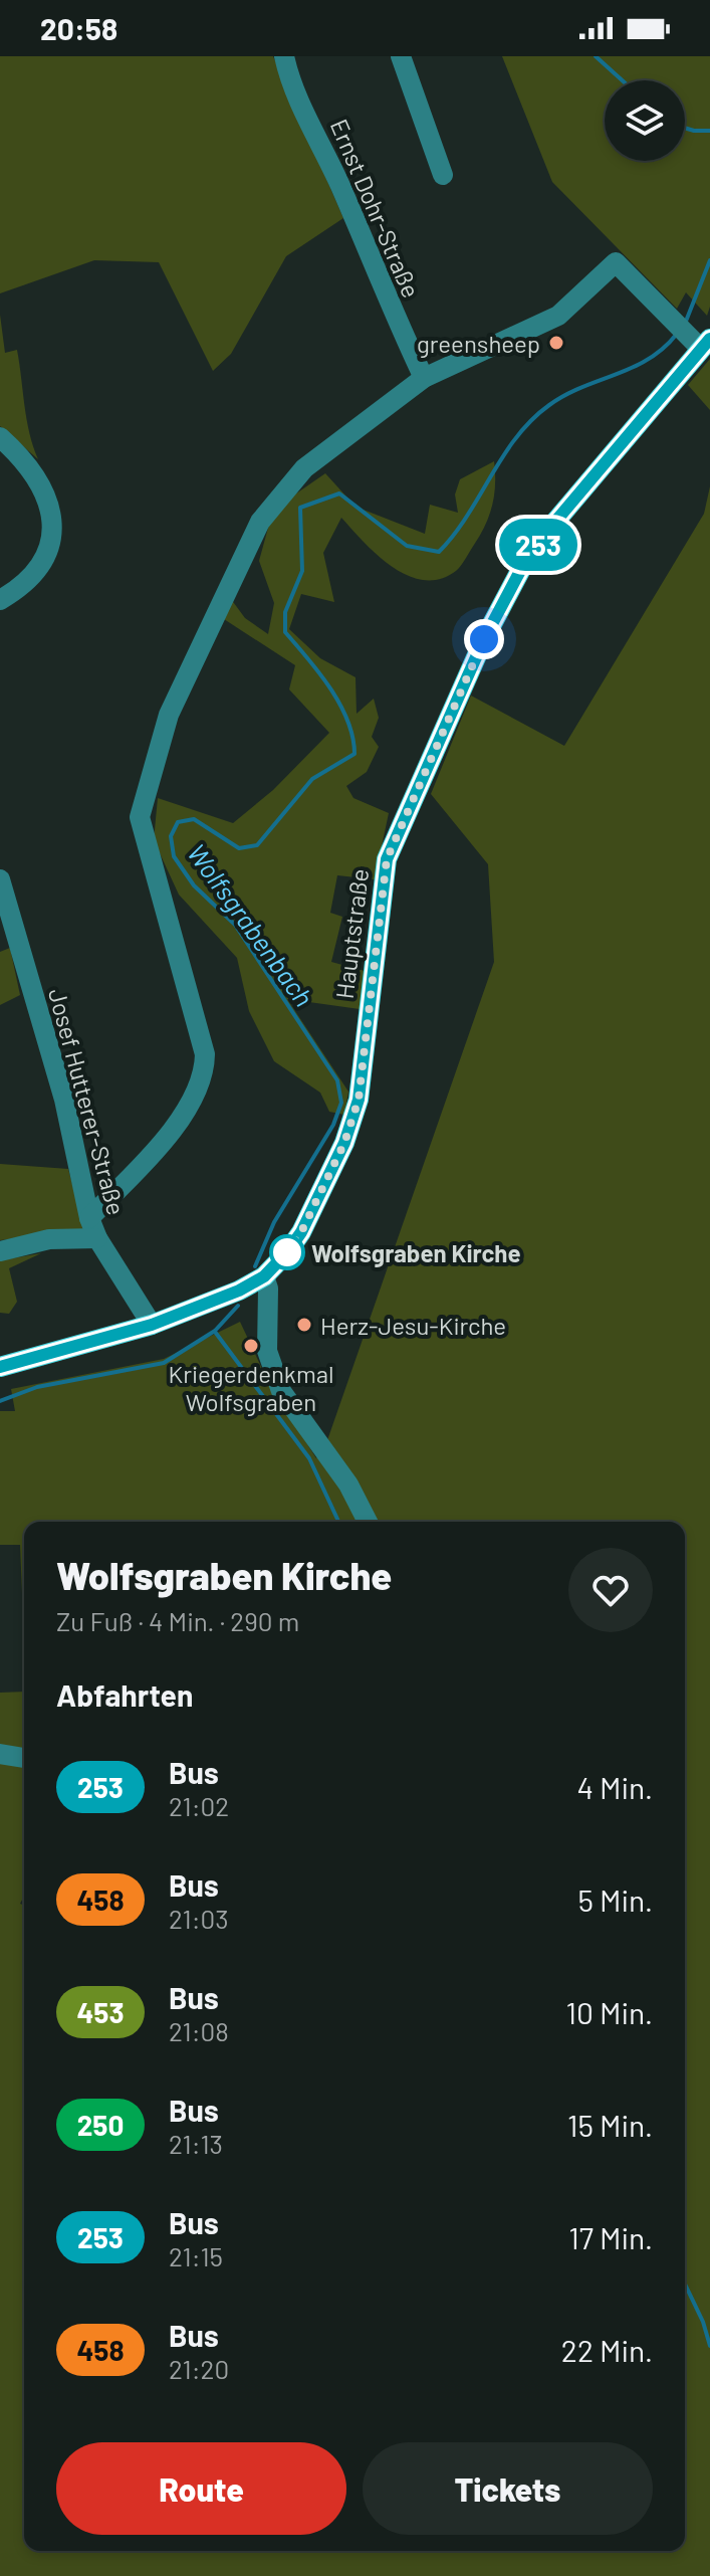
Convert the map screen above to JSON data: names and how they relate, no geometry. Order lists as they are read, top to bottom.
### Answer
{
  "streets": {
    "main road": ["Hauptstraße"],
    "street": ["Ernst Dohr-Straße", "Josef Hutterer-Straße"]
  },
  "crossings": [
    ["Hauptstraße", "Josef Hutterer-Straße"]
  ],
  "water": ["Wolfsgrabenbach"],
  "places": [
    "greensheep",
    "Wolfsgraben Kirche",
    "Herz-Jesu-Kirche",
    "Kriegerdenkmal Wolfsgraben"
  ],
  "lines": ["bus line 253"],
  "page": {
    "status": "20:58",
    "on_map": "253",
    "heading": [
      ["Wolfsgraben Kirche", "Zu Fuß · 4 Min. · 290 m"],
      "Abfahrten"
    ],
    "list": [
      {
        "mark": "253",
        "name": "Bus",
        "note": "21:02",
        "value": "4 Min."
      },
      {
        "mark": "458",
        "name": "Bus",
        "note": "21:03",
        "value": "5 Min."
      },
      {
        "mark": "453",
        "name": "Bus",
        "note": "21:08",
        "value": "10 Min."
      },
      {
        "mark": "250",
        "name": "Bus",
        "note": "21:13",
        "value": "15 Min."
      },
      {
        "mark": "253",
        "name": "Bus",
        "note": "21:15",
        "value": "17 Min."
      },
      {
        "mark": "458",
        "name": "Bus",
        "note": "21:20",
        "value": "22 Min."
      }
    ],
    "buttons": ["Route", "Tickets"]
  }
}
